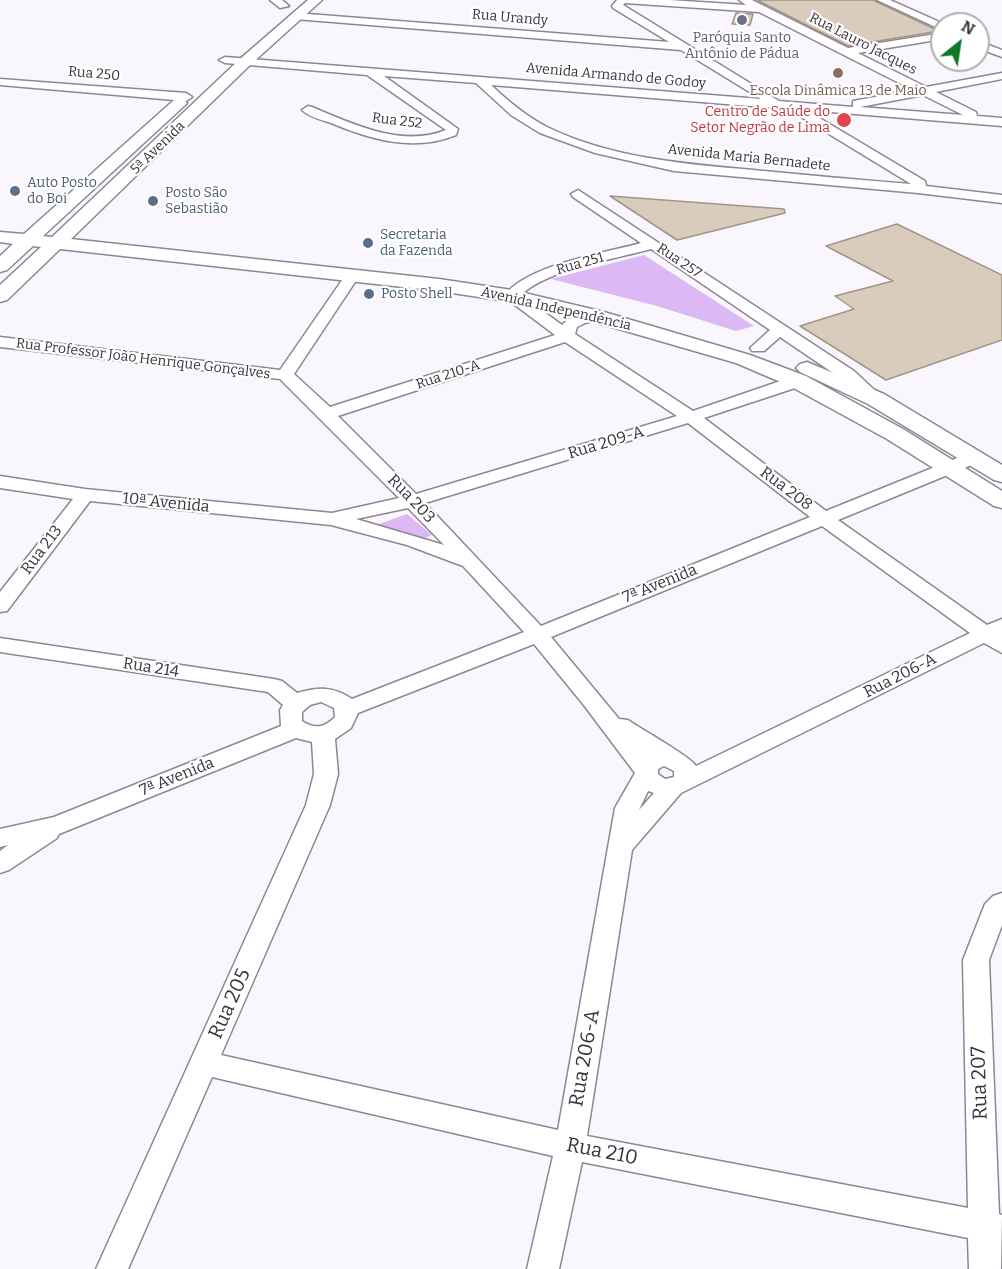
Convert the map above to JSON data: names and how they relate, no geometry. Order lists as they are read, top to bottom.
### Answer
{
  "streets": {
    "main road": ["5ª Avenida", "Avenida Independência"],
    "street": [
      "Rua Urandy",
      "Rua Lauro Jacques",
      "Rua 250",
      "Avenida Armando de Godoy",
      "Rua 252",
      "Avenida Maria Bernadete",
      "Rua 257",
      "Rua 251",
      "Rua Professor João Henrique Gonçalves",
      "Rua 210-A",
      "Rua 209-A",
      "Rua 208",
      "Rua 203",
      "10ª Avenida",
      "Rua 213",
      "7ª Avenida",
      "Rua 214",
      "Rua 206-A",
      "Rua 205",
      "Rua 207",
      "Rua 210"
    ]
  },
  "crossings": [
    ["Rua Urandy", "5ª Avenida"],
    ["Rua Lauro Jacques", "Avenida Armando de Godoy"],
    ["Rua 250", "5ª Avenida"],
    ["Avenida Armando de Godoy", "Rua 252"],
    ["Avenida Armando de Godoy", "5ª Avenida"],
    ["Avenida Armando de Godoy", "Avenida Maria Bernadete"],
    ["5ª Avenida", "Avenida Independência"],
    ["Rua 257", "Rua 251"],
    ["Rua 257", "Avenida Independência"],
    ["Rua 251", "Avenida Independência"],
    ["Rua 251", "Rua 208"],
    ["Avenida Independência", "Rua 209-A"],
    ["Avenida Independência", "Rua 208"],
    ["Avenida Independência", "7ª Avenida"],
    ["Rua Professor João Henrique Gonçalves", "Rua 203"],
    ["Rua 210-A", "Rua 208"],
    ["Rua 210-A", "Rua 203"],
    ["Rua 209-A", "Rua 208"],
    ["Rua 209-A", "Rua 203"],
    ["Rua 209-A", "10ª Avenida"],
    ["Rua 208", "7ª Avenida"],
    ["Rua 208", "Rua 206-A"],
    ["Rua 203", "10ª Avenida"],
    ["Rua 203", "7ª Avenida"],
    ["Rua 203", "Rua 206-A"],
    ["10ª Avenida", "Rua 213"],
    ["7ª Avenida", "Rua 214"],
    ["7ª Avenida", "Rua 205"],
    ["Rua 214", "Rua 205"],
    ["Rua 206-A", "Rua 210"],
    ["Rua 205", "Rua 210"],
    ["Rua 207", "Rua 210"]
  ],
  "places": [
    "Paróquia Santo Antônio de Pádua",
    "Escola Dinâmica 13 de Maio",
    "Centro de Saúde do Setor Negrão de Lima",
    "Auto Posto do Boi",
    "Posto São Sebastião",
    "Secretaria da Fazenda",
    "Posto Shell"
  ],
  "north": "top right"
}
